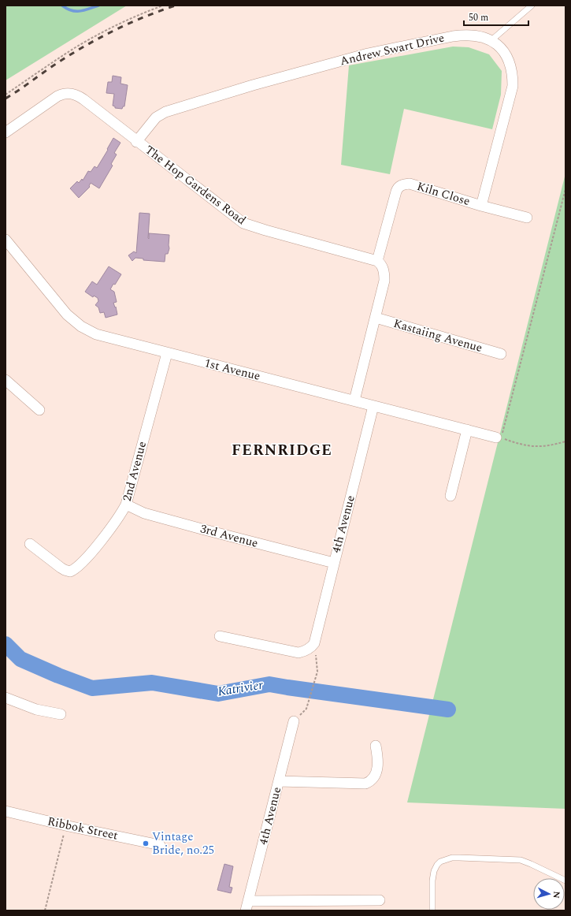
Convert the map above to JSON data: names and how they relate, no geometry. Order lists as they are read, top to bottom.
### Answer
{
  "streets": {
    "street": [
      "Andrew Swart Drive",
      "The Hop Gardens Road",
      "Kiln Close",
      "Kastaiing Avenue",
      "1st Avenue",
      "2nd Avenue",
      "4th Avenue",
      "3rd Avenue",
      "Ribbok Street"
    ]
  },
  "crossings": [
    ["Andrew Swart Drive", "The Hop Gardens Road"],
    ["Andrew Swart Drive", "Kiln Close"],
    ["The Hop Gardens Road", "Kiln Close"],
    ["1st Avenue", "2nd Avenue"],
    ["1st Avenue", "4th Avenue"],
    ["2nd Avenue", "3rd Avenue"],
    ["4th Avenue", "3rd Avenue"]
  ],
  "districts": ["FERNRIDGE"],
  "water": ["Katrivier"],
  "places": ["Vintage Bride, no.25"],
  "scale_bar": "50 m",
  "north": "right"
}
